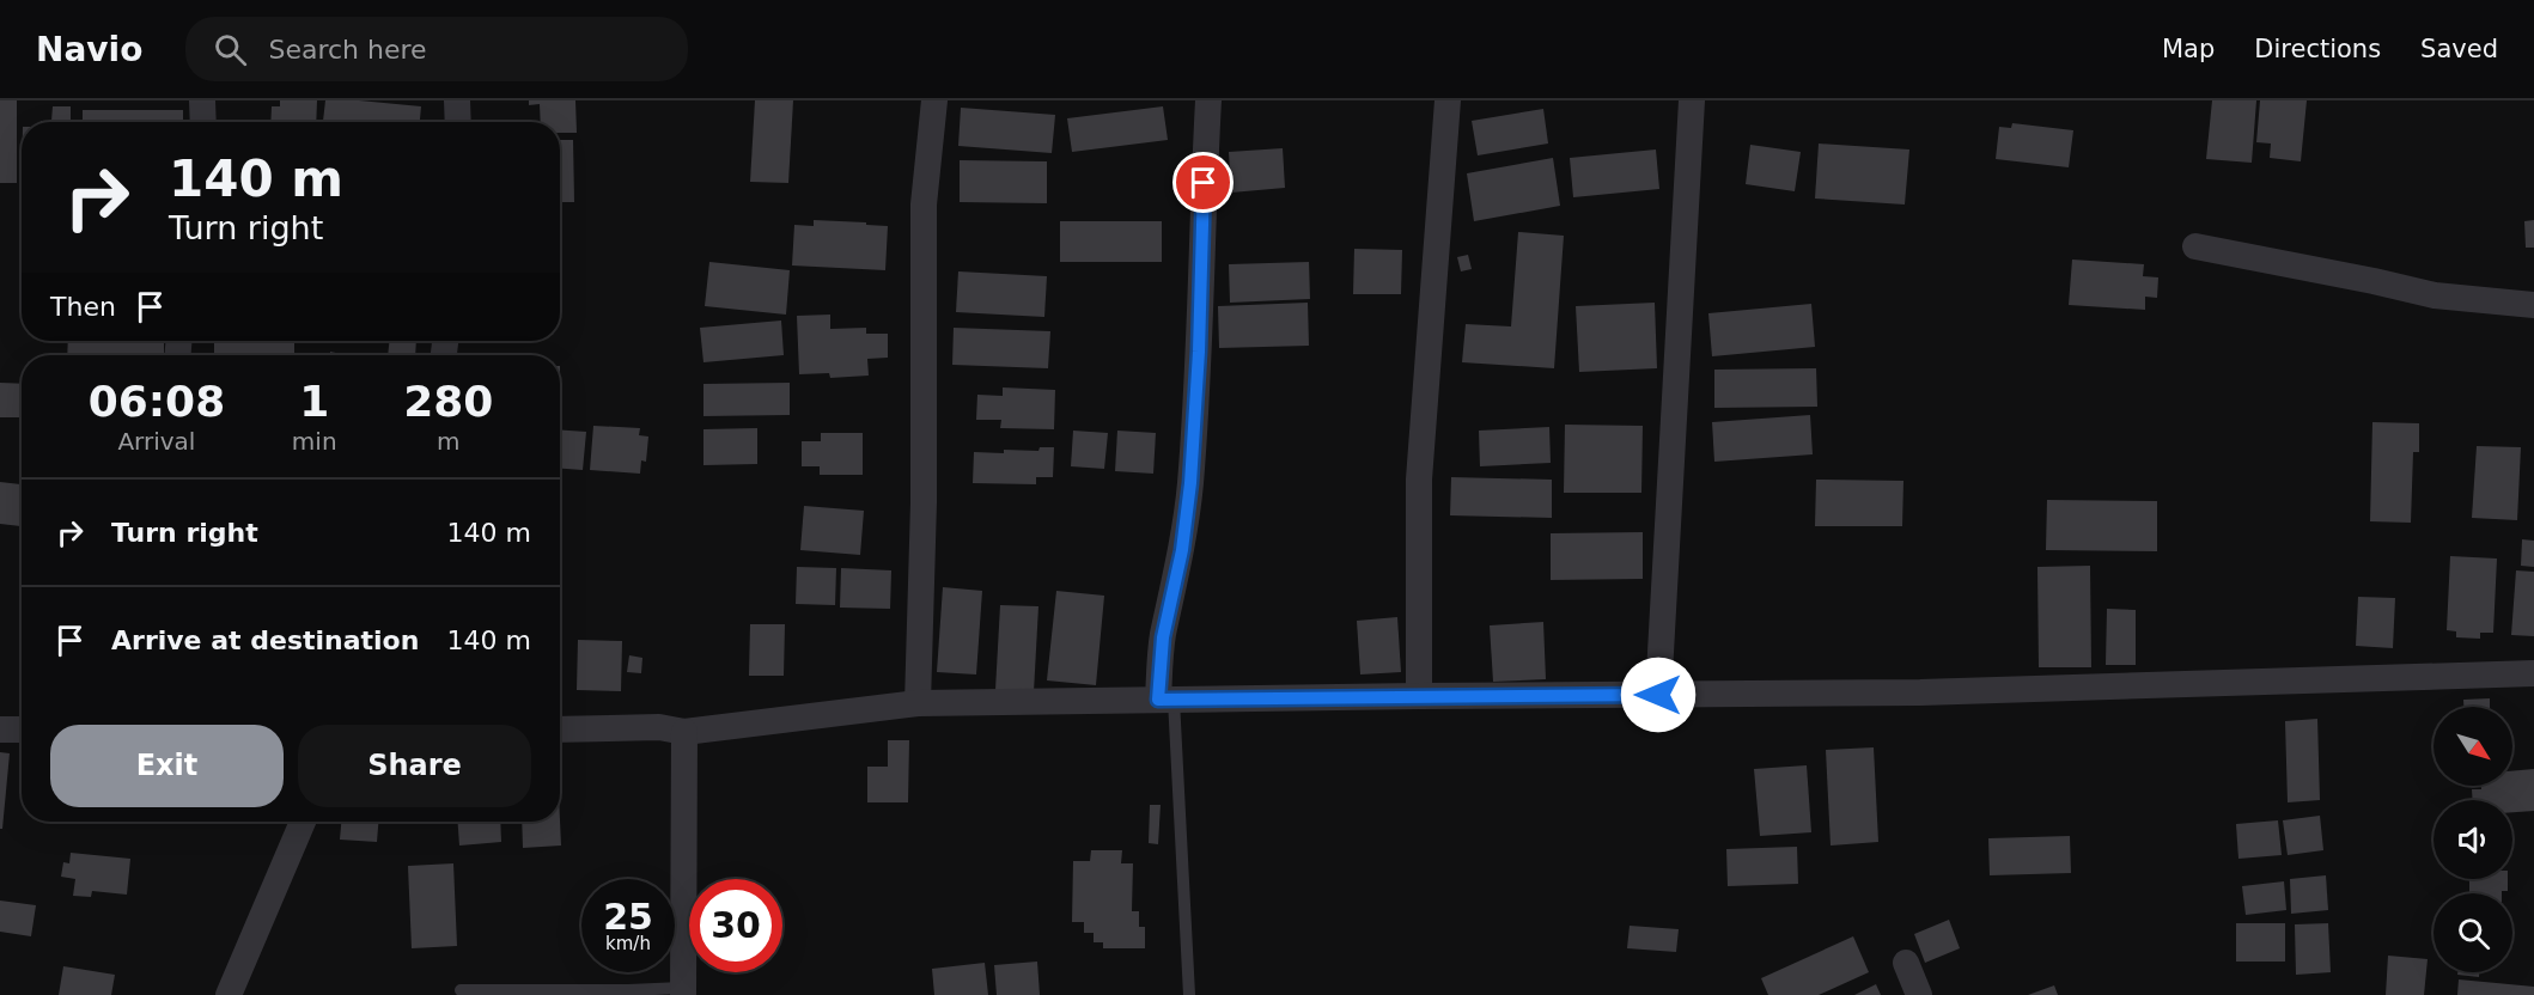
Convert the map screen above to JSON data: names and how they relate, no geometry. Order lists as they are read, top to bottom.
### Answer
{
  "north": "bottom right",
  "page": {
    "header": "Navio",
    "search": "Search here",
    "nav": ["Map", "Directions", "Saved"],
    "turn": ["140 m", "Turn right"],
    "then": "Then",
    "eta": [
      "06:08",
      "Arrival",
      "1",
      "min",
      "280",
      "m"
    ],
    "list": [
      {
        "name": "Turn right",
        "value": "140 m"
      },
      {
        "name": "Arrive at destination",
        "value": "140 m"
      }
    ],
    "buttons": ["Exit", "Share"],
    "speed": "25 km/h",
    "limit": "30"
  }
}
